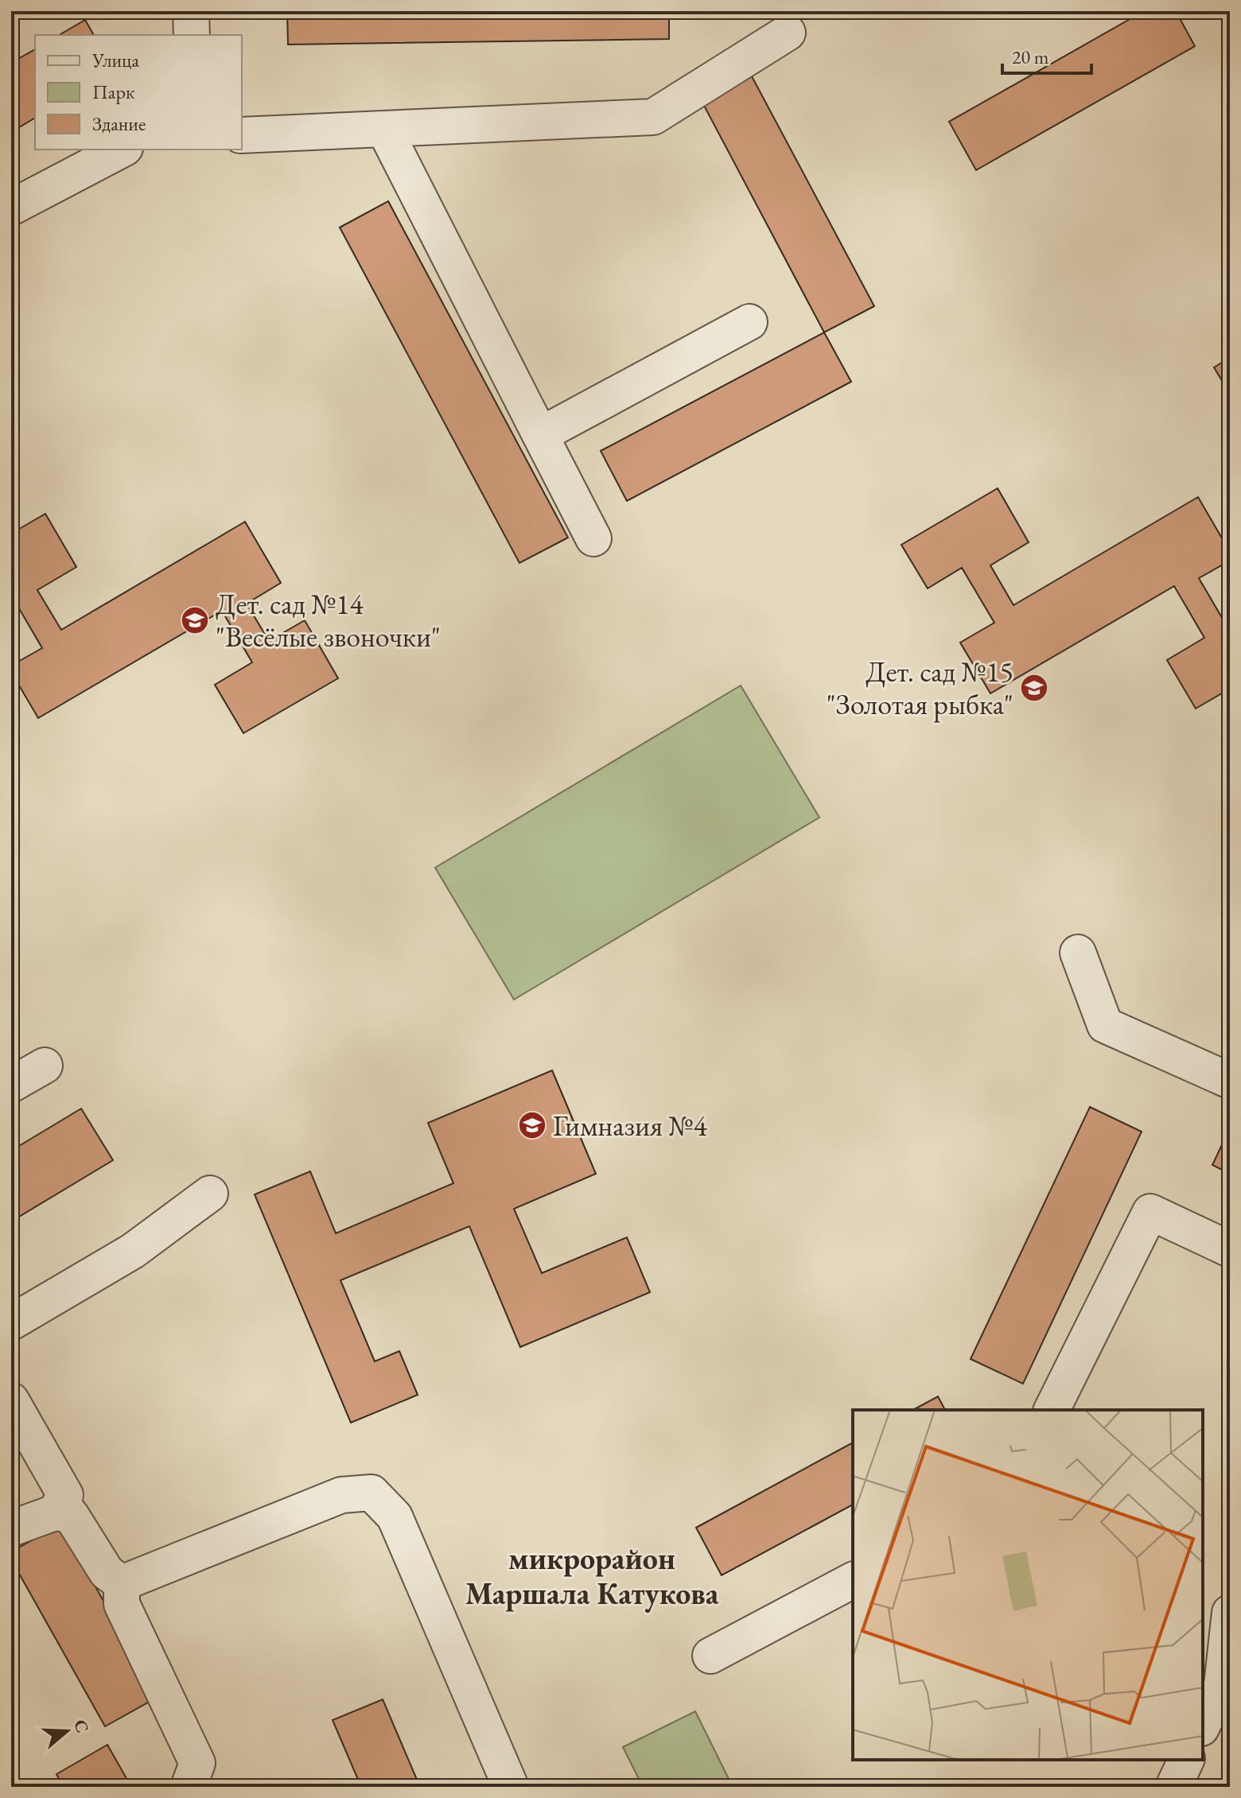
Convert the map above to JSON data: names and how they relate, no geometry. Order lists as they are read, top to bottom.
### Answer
{
  "districts": ["микрорайон Маршала Катукова"],
  "places": {
    "school or university": ["Дет. сад №14 \"Весёлые звоночки\"", "Дет. сад №15 \"Золотая рыбка\"", "Гимназия №4"]
  },
  "legend": ["Улица", "Парк", "Здание"],
  "scale_bar": "20 m",
  "north": "right"
}
